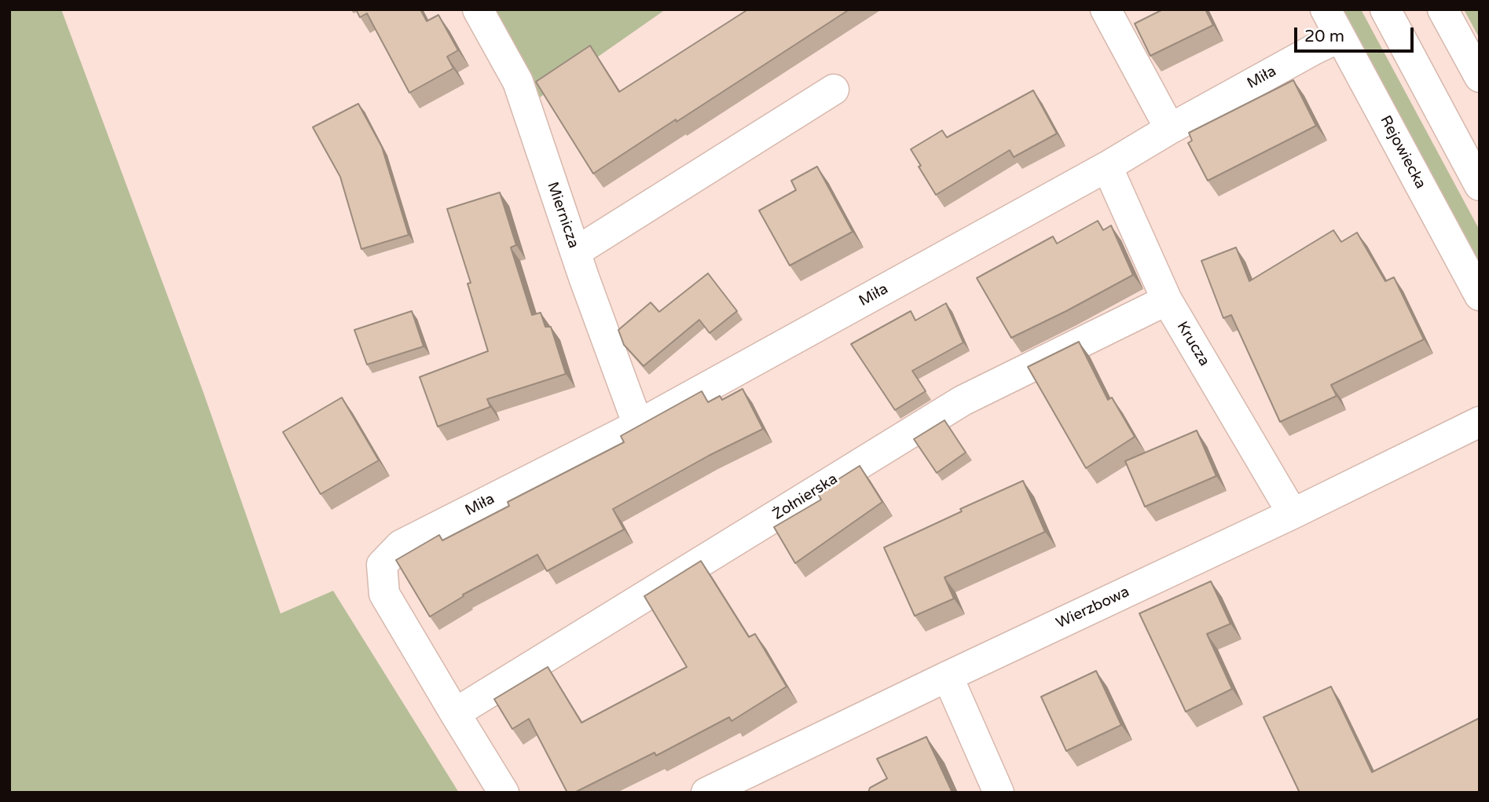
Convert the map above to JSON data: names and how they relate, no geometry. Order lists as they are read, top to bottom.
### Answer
{
  "streets": {
    "main road": [
      "Miła",
      "Rejowiecka",
      "Miernicza",
      "Krucza",
      "Żołnierska",
      "Wierzbowa"
    ]
  },
  "crossings": [
    ["Miła", "Rejowiecka"],
    ["Miła", "Miernicza"],
    ["Miła", "Krucza"],
    ["Miła", "Żołnierska"],
    ["Krucza", "Żołnierska"],
    ["Krucza", "Wierzbowa"]
  ],
  "scale_bar": "20 m"
}
